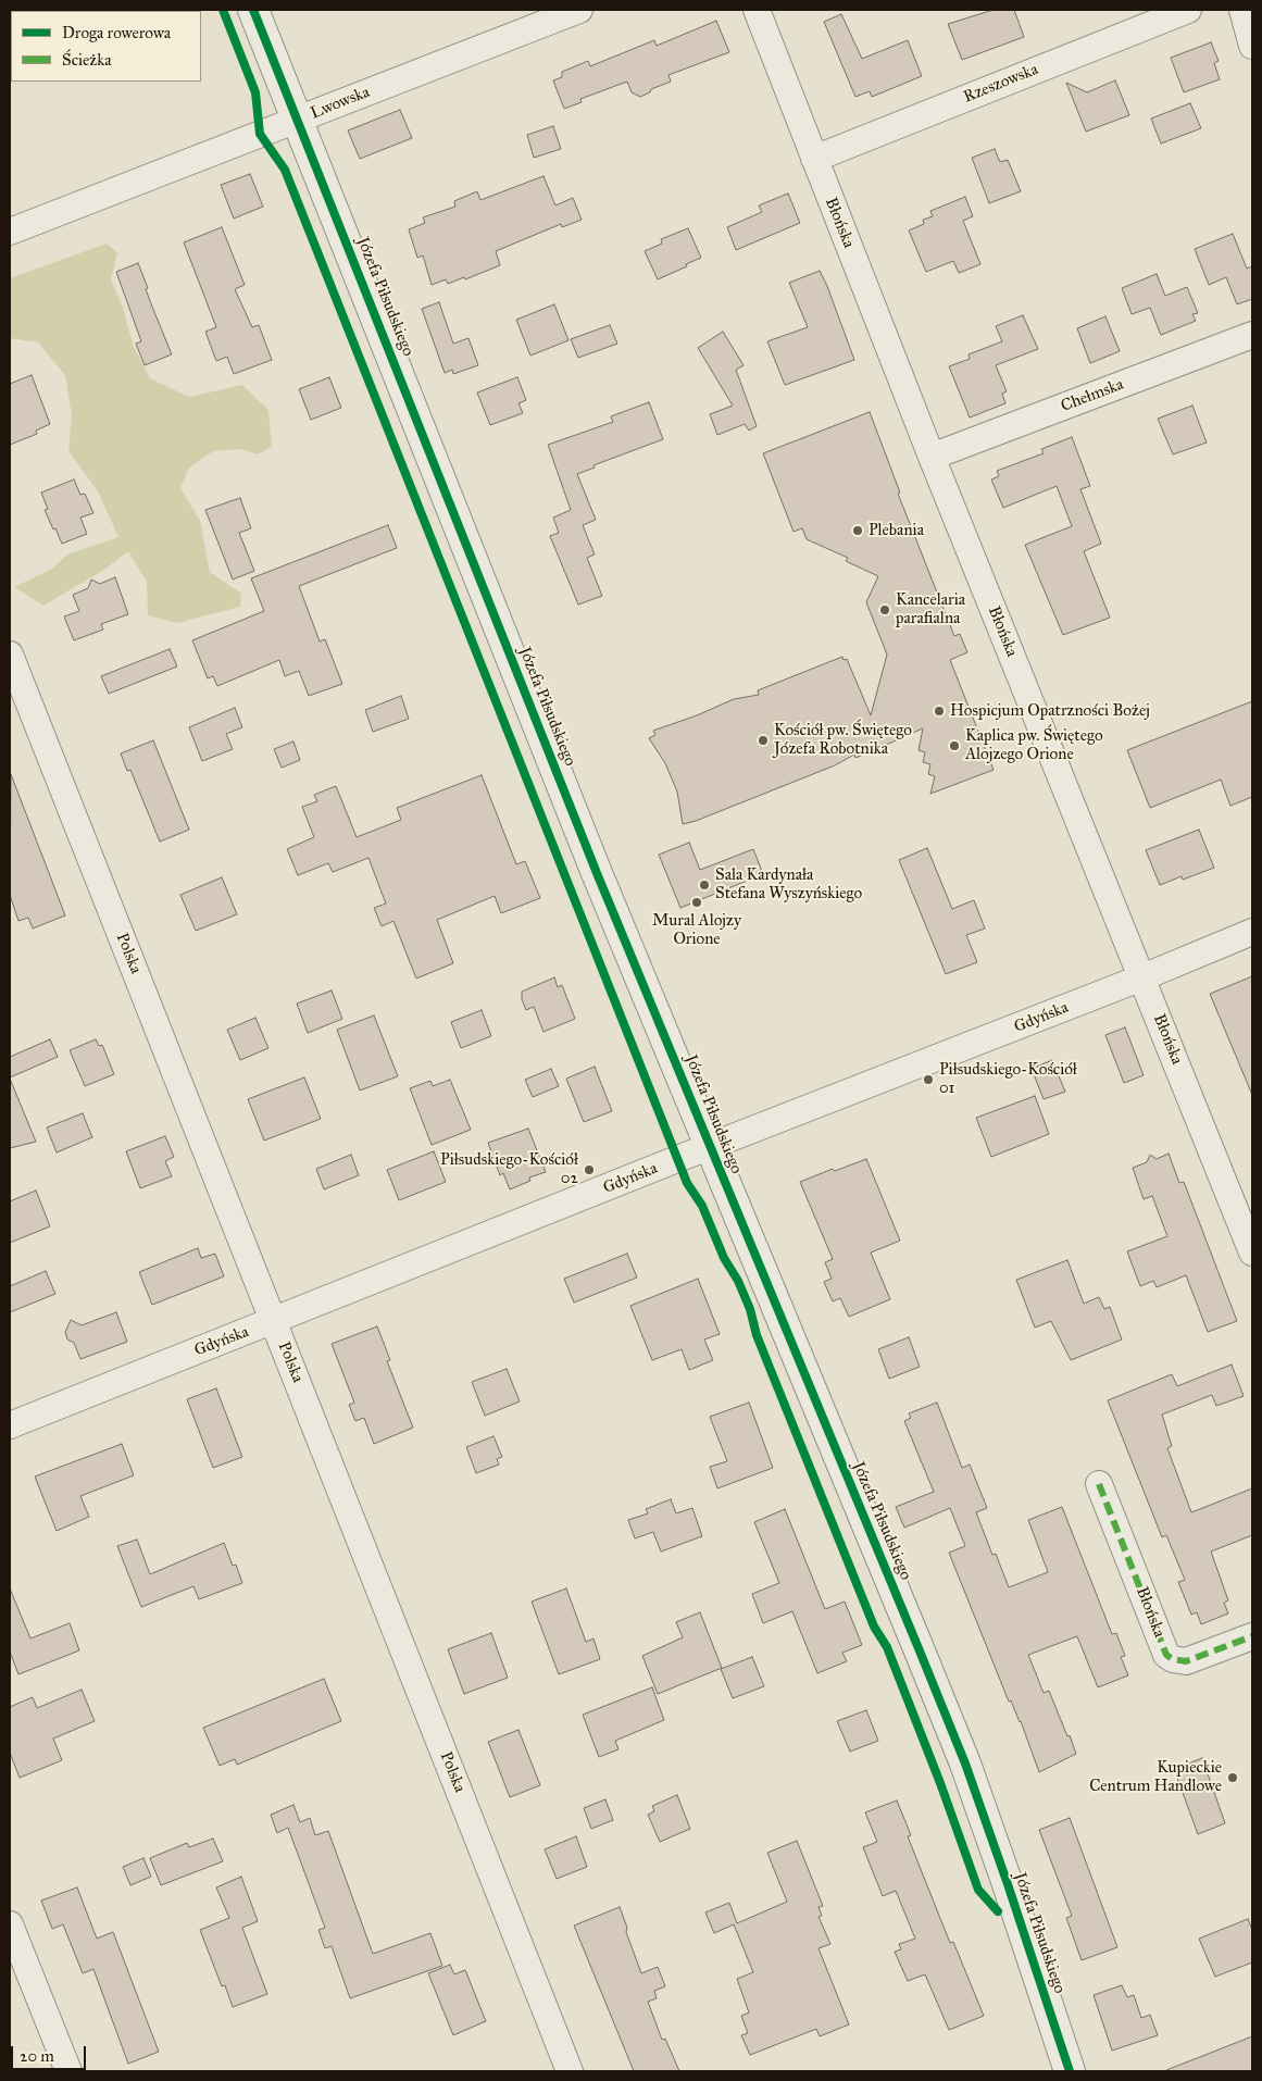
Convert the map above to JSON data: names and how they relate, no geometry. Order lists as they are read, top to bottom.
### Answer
{
  "streets": {
    "street": [
      "Rzeszowska",
      "Lwowska",
      "Błońska",
      "Józefa Piłsudskiego",
      "Chełmska",
      "Polska",
      "Gdyńska"
    ]
  },
  "crossings": [
    ["Rzeszowska", "Błońska"],
    ["Lwowska", "Józefa Piłsudskiego"],
    ["Błońska", "Chełmska"],
    ["Błońska", "Gdyńska"],
    ["Józefa Piłsudskiego", "Gdyńska"],
    ["Polska", "Gdyńska"]
  ],
  "places": [
    "Plebania",
    "Kancelaria parafialna",
    "Hospicjum Opatrzności Bożej",
    "Kościół pw. Świętego Józefa Robotnika",
    "Kaplica pw. Świętego Alojzego Orione",
    "Sala Kardynała Stefana Wyszyńskiego",
    "Mural Alojzy Orione",
    "Piłsudskiego-Kościół 01",
    "Piłsudskiego-Kościół 02",
    "Kupieckie Centrum Handlowe"
  ],
  "legend": ["Droga rowerowa", "Ścieżka"],
  "scale_bar": "20 m"
}
